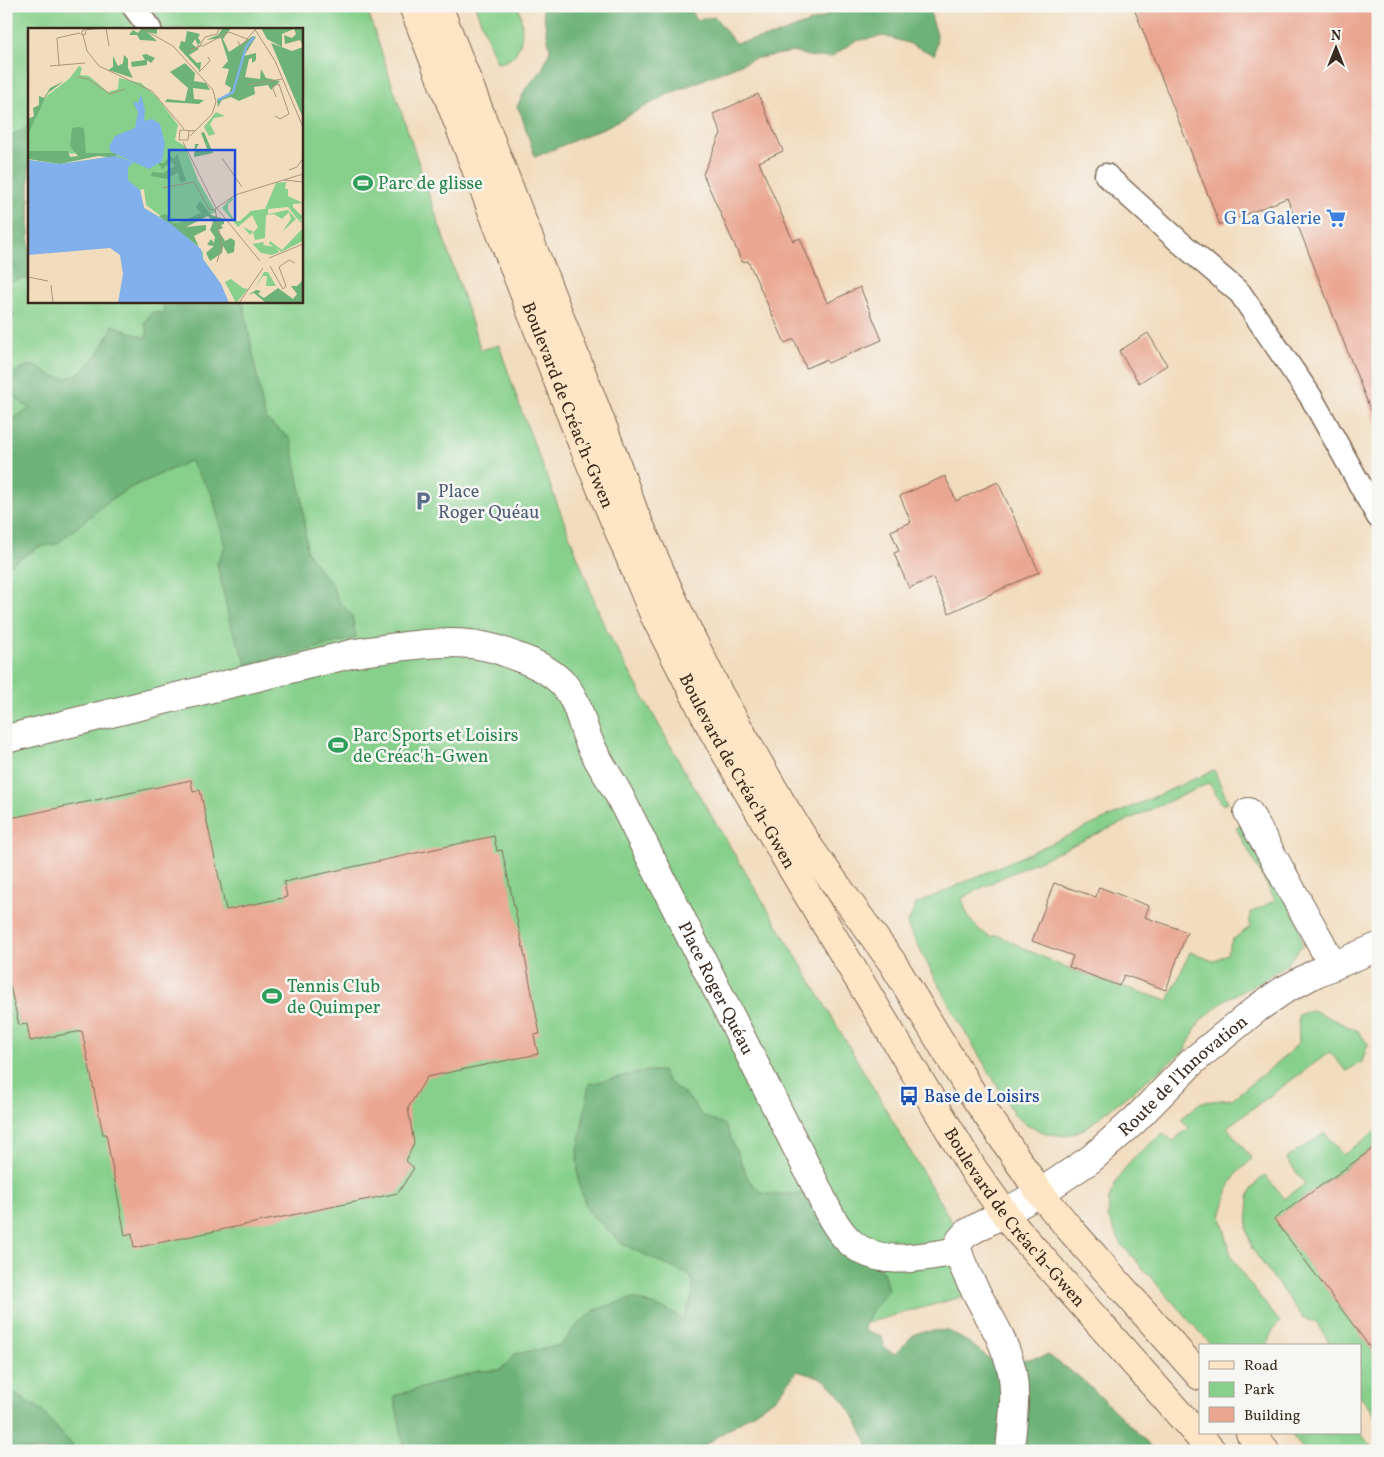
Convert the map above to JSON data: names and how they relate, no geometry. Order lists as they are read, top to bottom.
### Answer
{
  "streets": {
    "street": ["Boulevard de Créac'h-Gwen", "Place Roger Quéau", "Route de l'Innovation"]
  },
  "crossings": [
    ["Boulevard de Créac'h-Gwen", "Route de l'Innovation"],
    ["Place Roger Quéau", "Route de l'Innovation"]
  ],
  "places": {
    "sports": ["Parc de glisse", "Parc Sports et Loisirs de Créac'h-Gwen", "Tennis Club de Quimper"],
    "supermarket": ["G La Galerie"],
    "parking": ["Place Roger Quéau"],
    "bus stop": ["Base de Loisirs"]
  },
  "legend": ["Road", "Park", "Building"],
  "north": "top"
}
